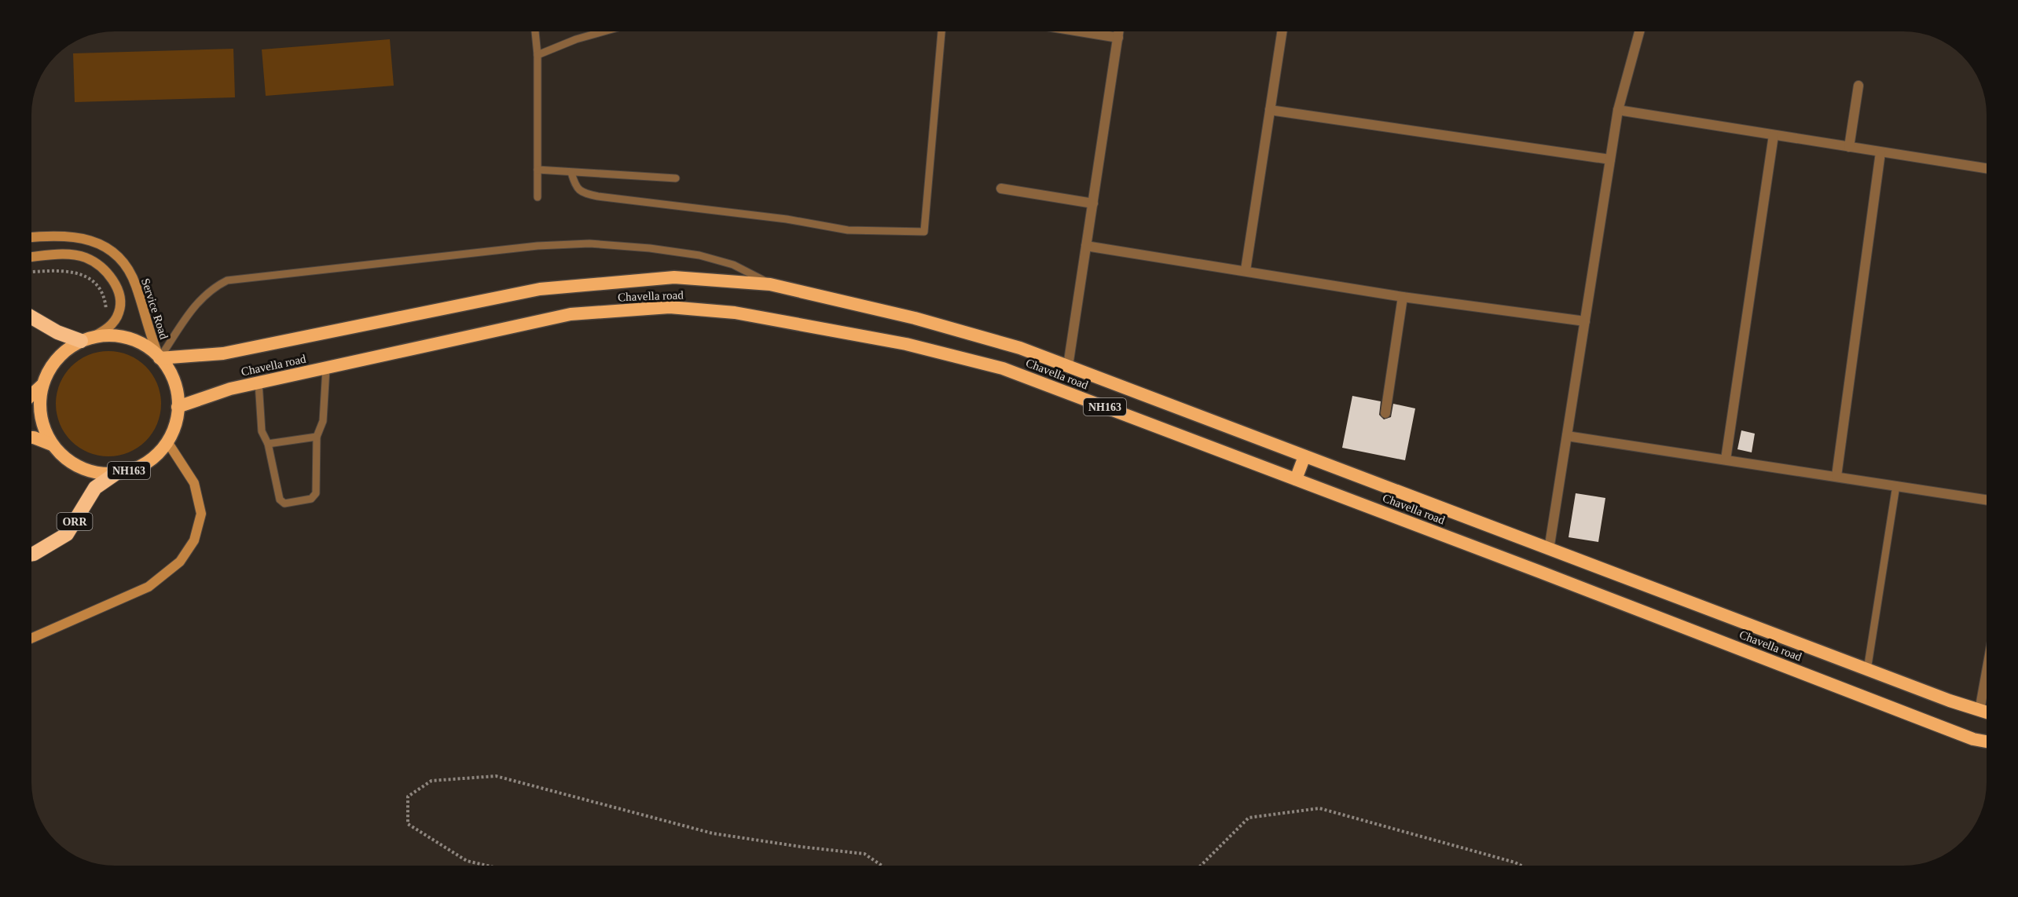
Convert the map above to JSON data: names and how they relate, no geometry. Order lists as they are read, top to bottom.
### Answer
{
  "streets": {
    "highway": ["Chavella road", "NH163", "ORR"],
    "main road": ["Service Road"]
  },
  "crossings": [
    ["Chavella road", "Service Road"],
    ["Chavella road", "NH163"],
    ["Chavella road", "ORR"],
    ["Service Road", "NH163"],
    ["Service Road", "ORR"],
    ["NH163", "ORR"]
  ]
}
